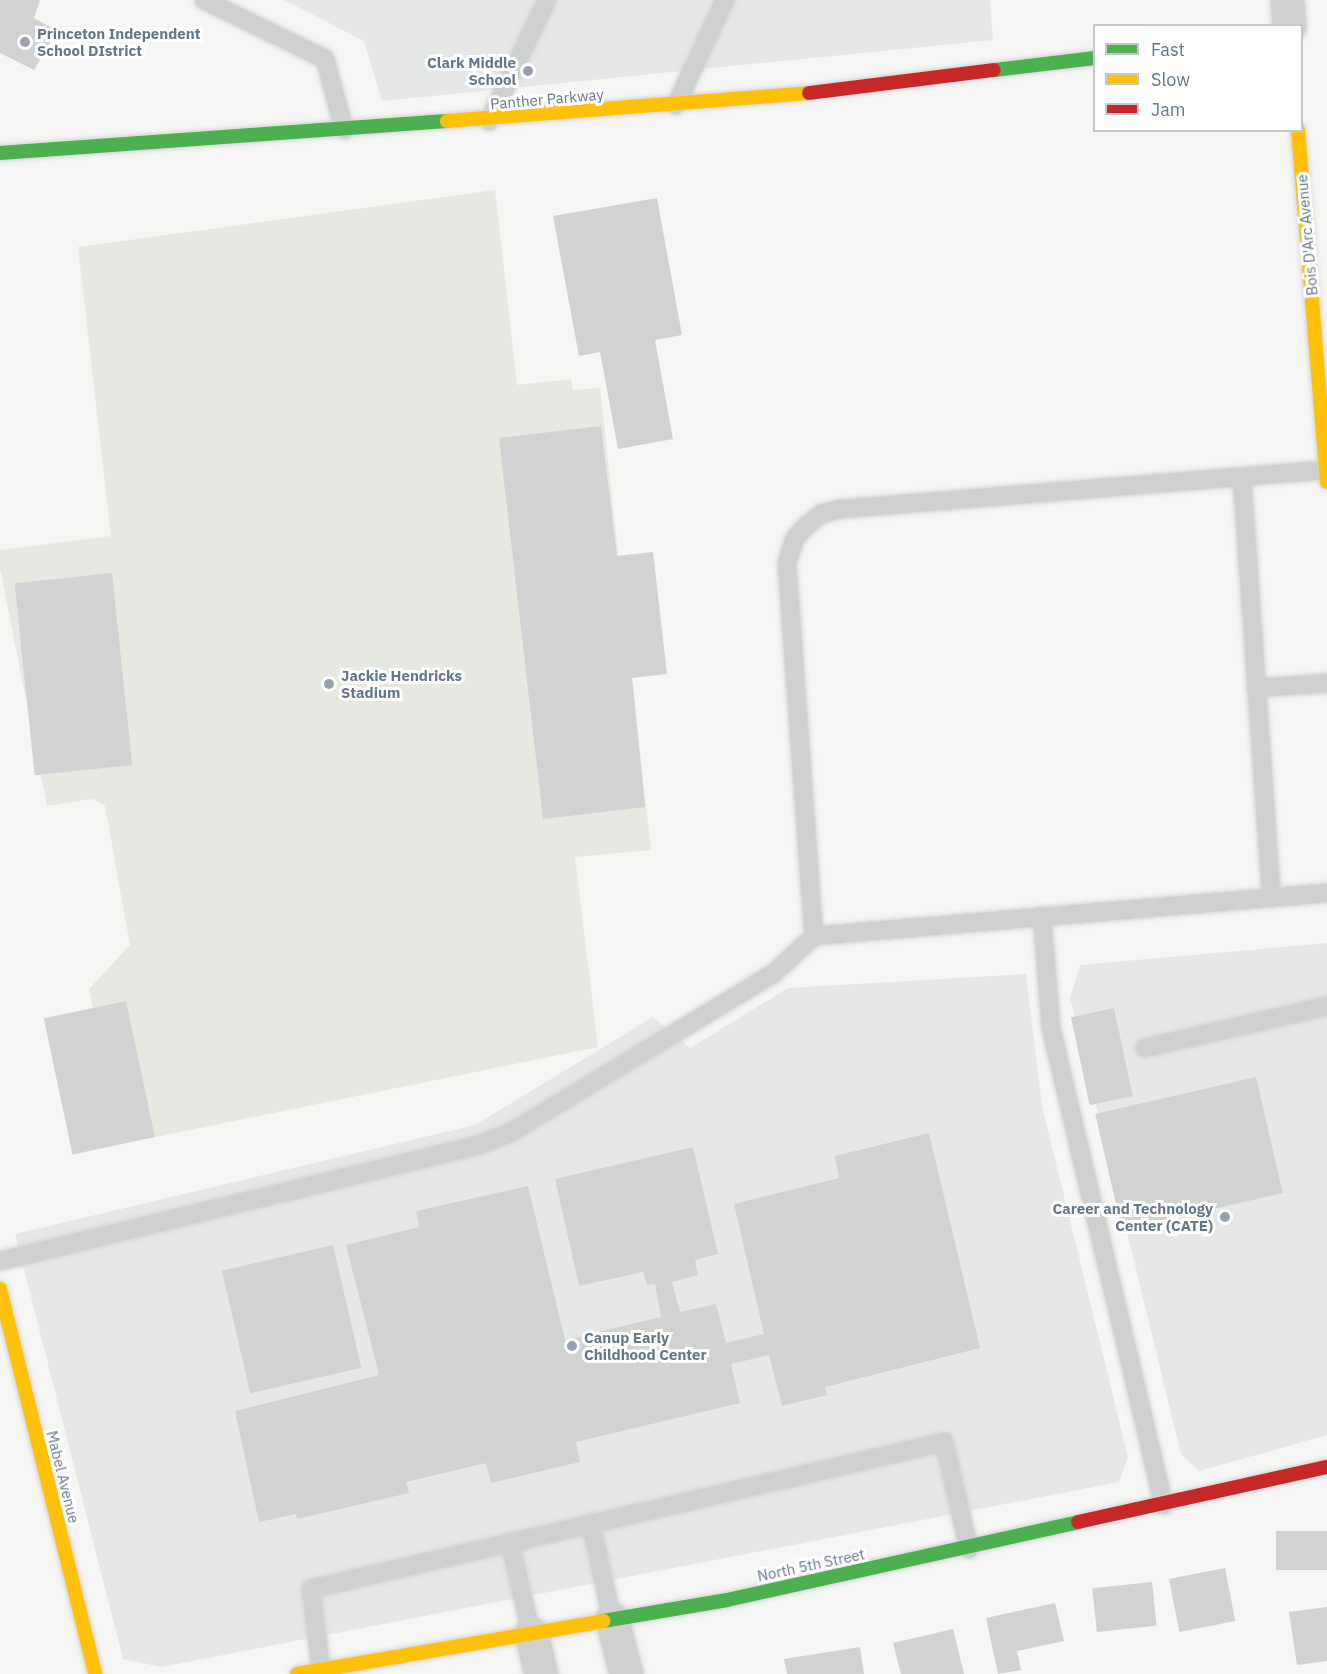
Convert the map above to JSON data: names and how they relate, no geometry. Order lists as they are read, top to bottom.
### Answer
{
  "streets": {
    "street": [
      "Panther Parkway",
      "Bois D'Arc Avenue",
      "Mabel Avenue",
      "North 5th Street"
    ]
  },
  "places": [
    "Princeton Independent School DIstrict",
    "Clark Middle School",
    "Jackie Hendricks Stadium",
    "Career and Technology Center (CATE)",
    "Canup Early Childhood Center"
  ],
  "legend": ["Fast", "Slow", "Jam"]
}
